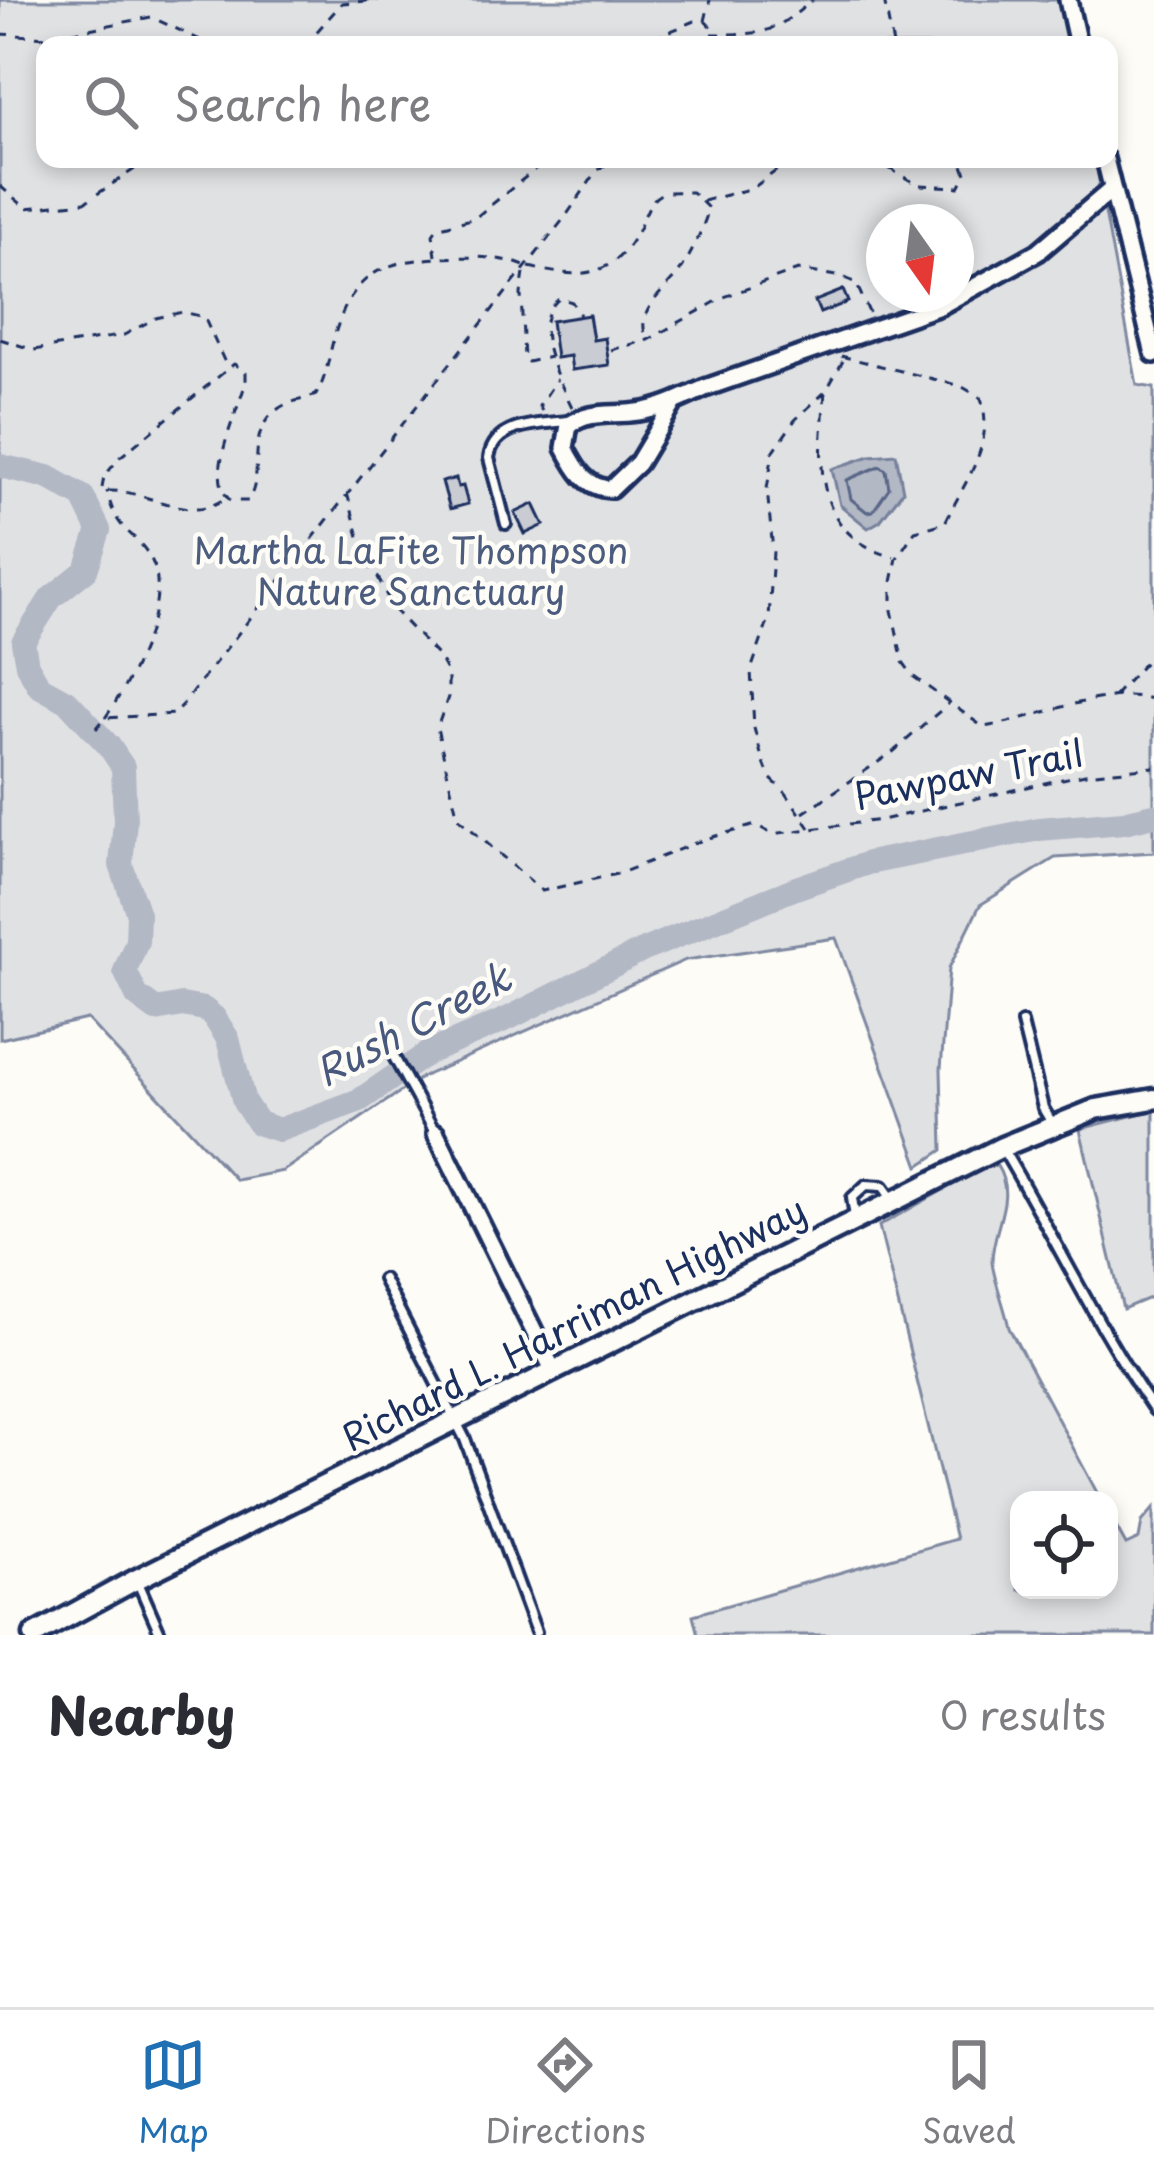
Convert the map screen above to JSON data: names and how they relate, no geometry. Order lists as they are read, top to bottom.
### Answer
{
  "streets": {
    "street": ["Richard L. Harriman Highway"],
    "path": ["Pawpaw Trail"]
  },
  "water": ["Rush Creek"],
  "parks": ["Martha LaFite Thompson Nature Sanctuary"],
  "north": "bottom",
  "page": {
    "search": "Search here",
    "heading": ["Nearby", "0 results"],
    "nav": ["Map", "Directions", "Saved"]
  }
}
